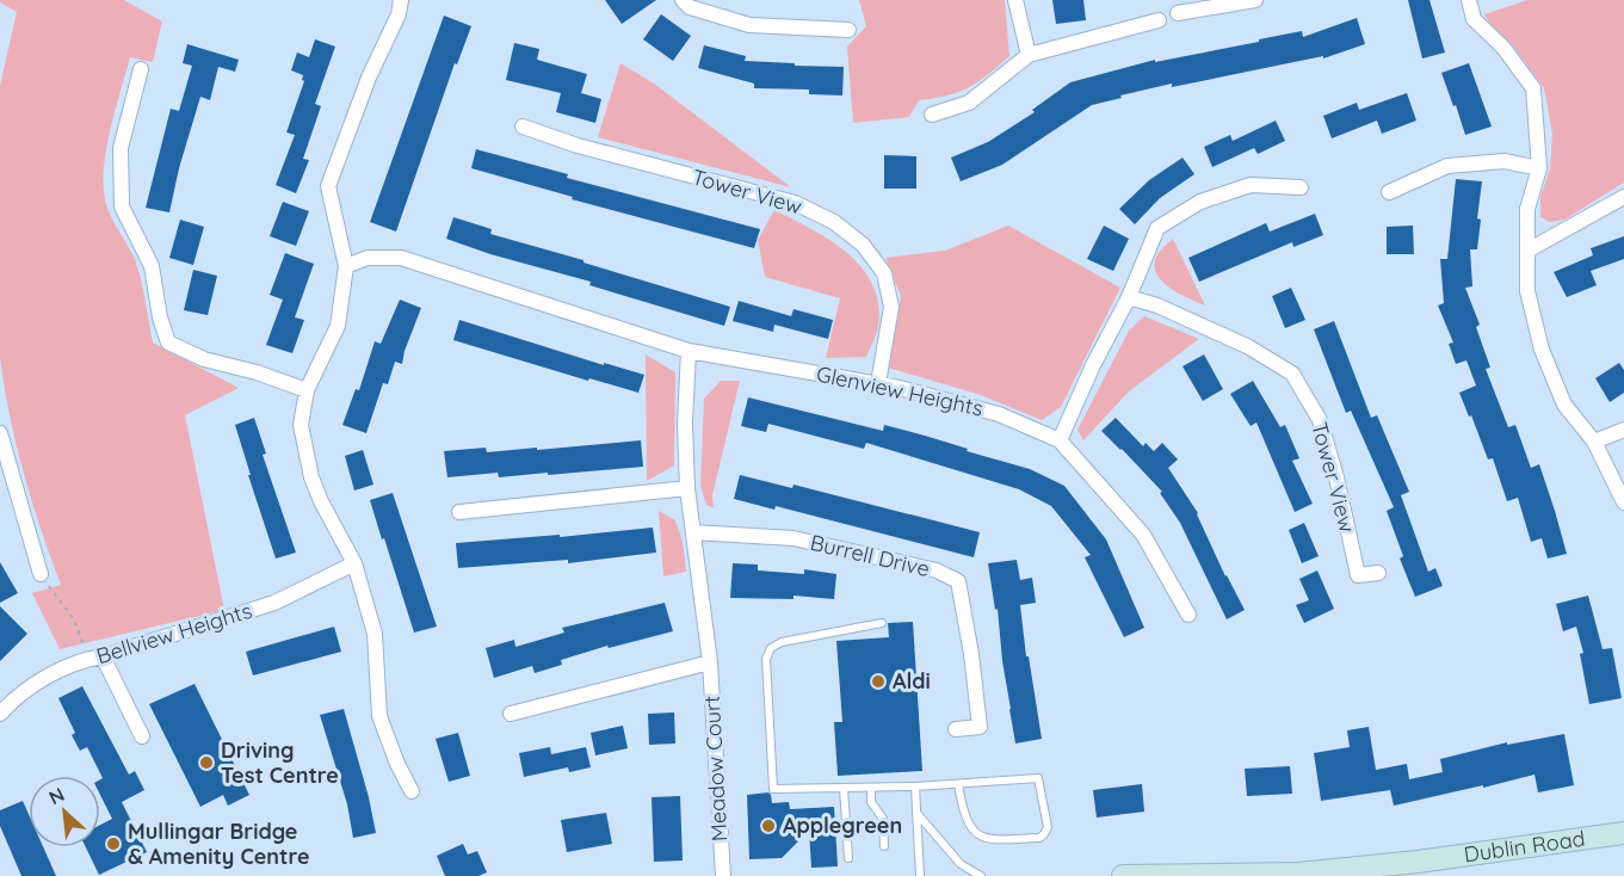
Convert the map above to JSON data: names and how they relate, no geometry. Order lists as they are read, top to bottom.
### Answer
{
  "streets": {
    "main road": ["Dublin Road"],
    "street": [
      "Tower View",
      "Glenview Heights",
      "Burrell Drive",
      "Bellview Heights",
      "Meadow Court"
    ]
  },
  "crossings": [
    ["Tower View", "Glenview Heights"],
    ["Burrell Drive", "Meadow Court"]
  ],
  "places": [
    "Aldi",
    "Driving Test Centre",
    "Applegreen",
    "Mullingar Bridge & Amenity Centre"
  ],
  "north": "top left"
}
